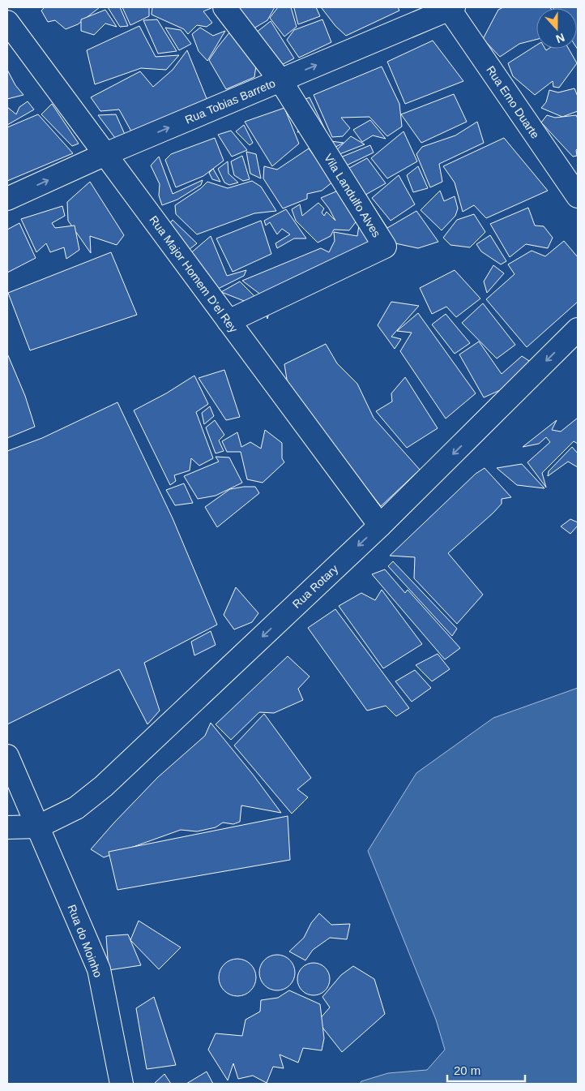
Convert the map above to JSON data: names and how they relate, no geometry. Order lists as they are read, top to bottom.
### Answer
{
  "streets": {
    "street": [
      "Rua Tobias Barreto",
      "Rua Emo Duarte",
      "Vila Landulfo Alves",
      "Rua Major Homem D'el Rey",
      "Rua Rotary",
      "Rua do Moinho"
    ]
  },
  "crossings": [
    ["Rua Tobias Barreto", "Rua Emo Duarte"],
    ["Rua Tobias Barreto", "Vila Landulfo Alves"],
    ["Rua Tobias Barreto", "Rua Major Homem D'el Rey"],
    ["Vila Landulfo Alves", "Rua Major Homem D'el Rey"],
    ["Rua Major Homem D'el Rey", "Rua Rotary"],
    ["Rua Rotary", "Rua do Moinho"]
  ],
  "one_way": ["Rua Tobias Barreto", "Rua Rotary"],
  "scale_bar": "20 m",
  "north": "bottom"
}
